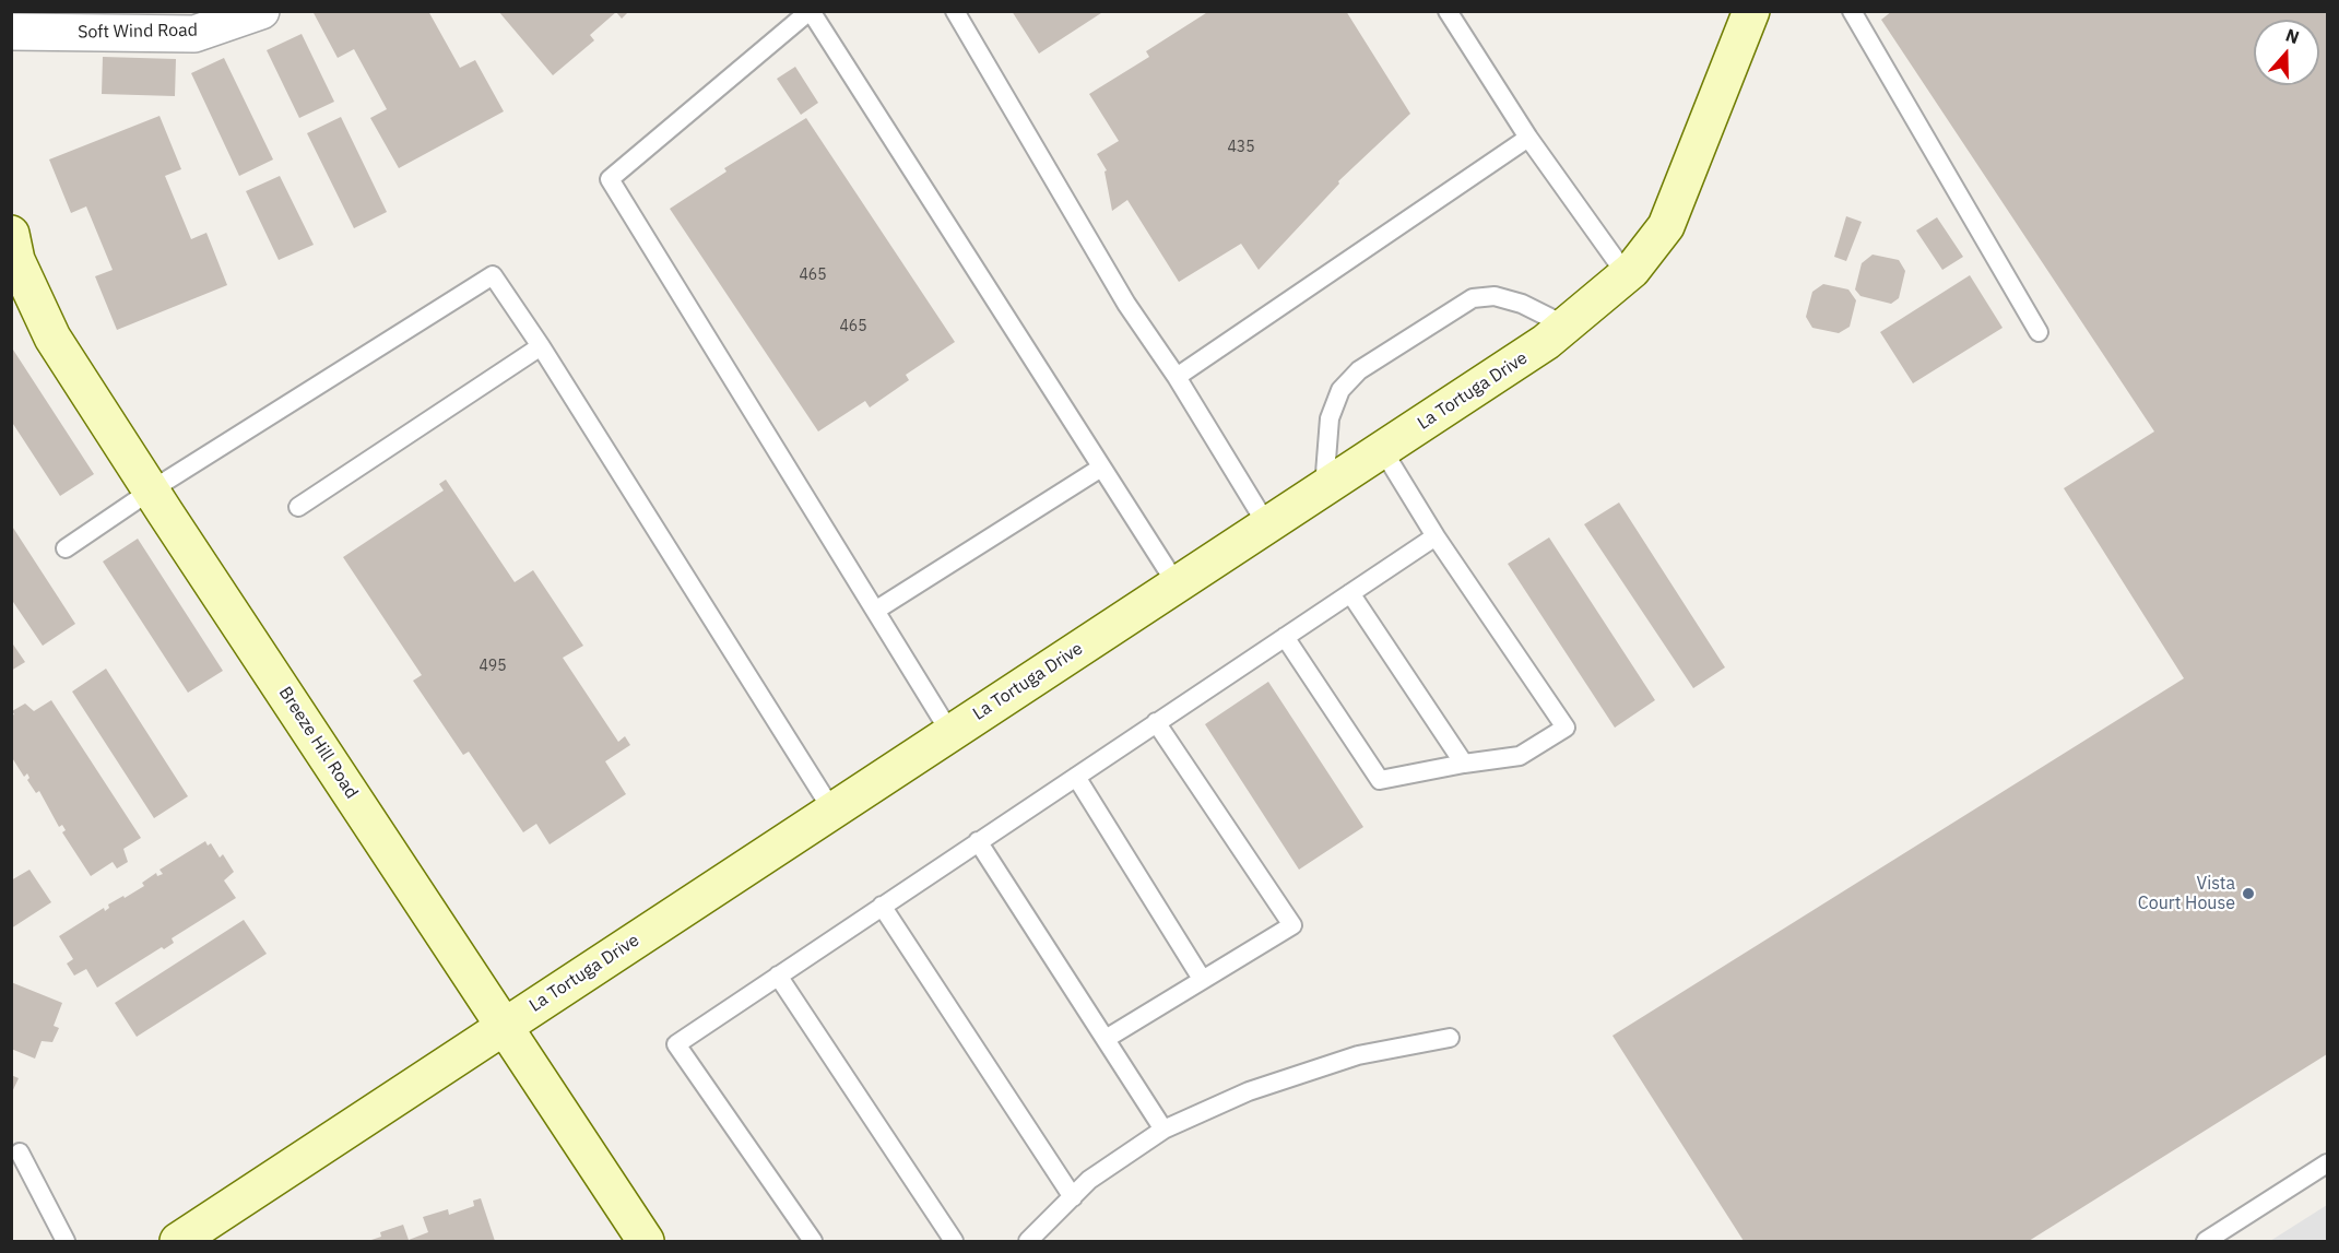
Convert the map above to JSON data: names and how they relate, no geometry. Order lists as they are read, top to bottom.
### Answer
{
  "streets": {
    "street": ["Soft Wind Road", "La Tortuga Drive", "Breeze Hill Road"]
  },
  "crossings": [
    ["La Tortuga Drive", "Breeze Hill Road"]
  ],
  "places": ["Vista Court House"],
  "house_numbers": [
    "435",
    "465",
    "465",
    "495"
  ],
  "north": "top"
}
